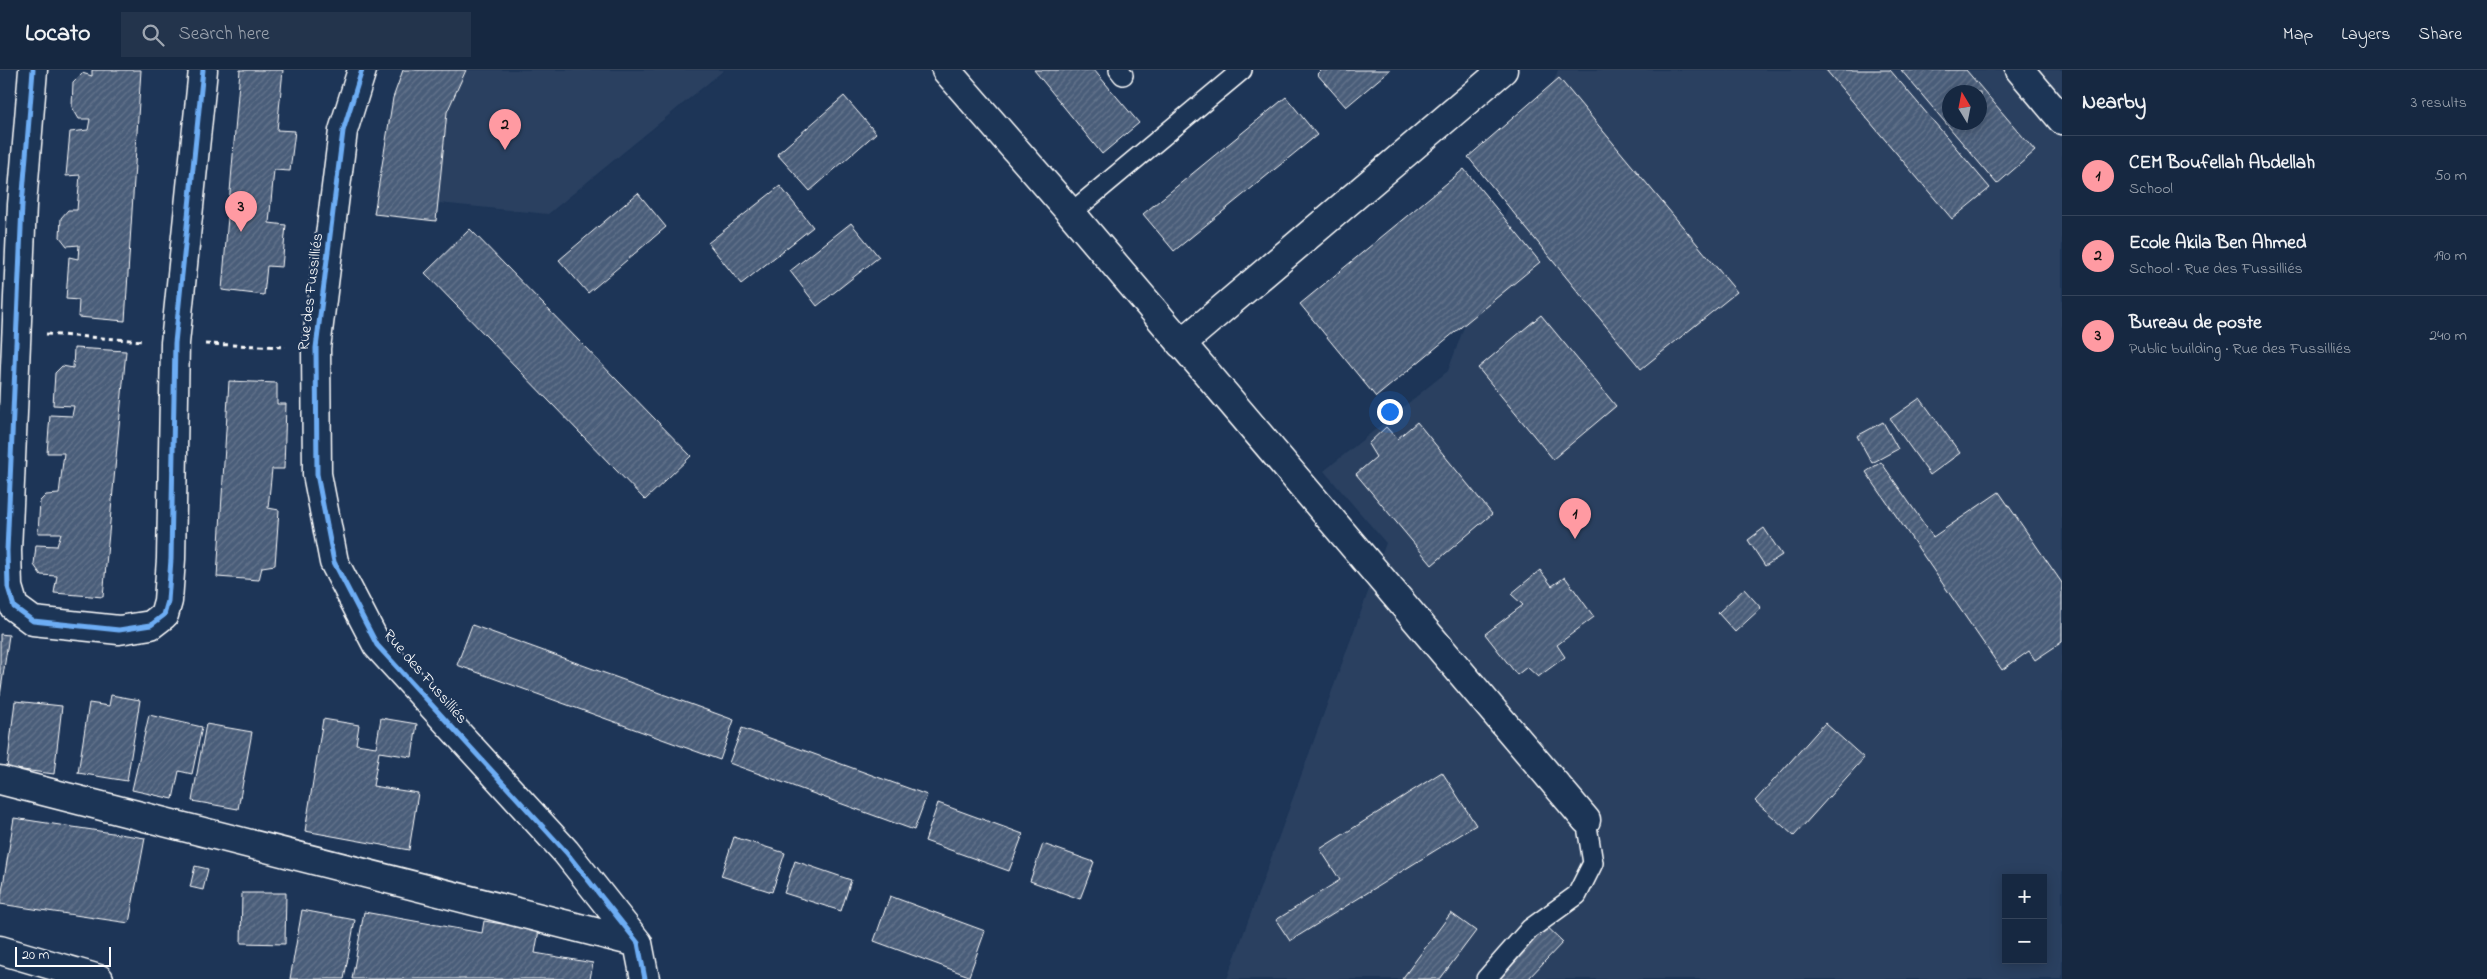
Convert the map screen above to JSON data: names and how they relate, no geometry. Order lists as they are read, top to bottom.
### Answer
{
  "streets": {
    "street": ["Rue des Fussilliés"]
  },
  "scale_bar": "20 m",
  "north": "top",
  "page": {
    "header": "Locato",
    "search": "Search here",
    "nav": ["Map", "Layers", "Share"],
    "heading": ["Nearby", "3 results"],
    "pins": ["2", "3", "1"],
    "list": [
      {
        "mark": "1",
        "name": "CEM Boufellah Abdellah",
        "note": "School",
        "value": "50 m"
      },
      {
        "mark": "2",
        "name": "Ecole Akila Ben Ahmed",
        "note": "School · Rue des Fussilliés",
        "value": "190 m"
      },
      {
        "mark": "3",
        "name": "Bureau de poste",
        "note": "Public building · Rue des Fussilliés",
        "value": "240 m"
      }
    ],
    "map_buttons": ["+", "−"],
    "scale": "20 m"
  }
}
